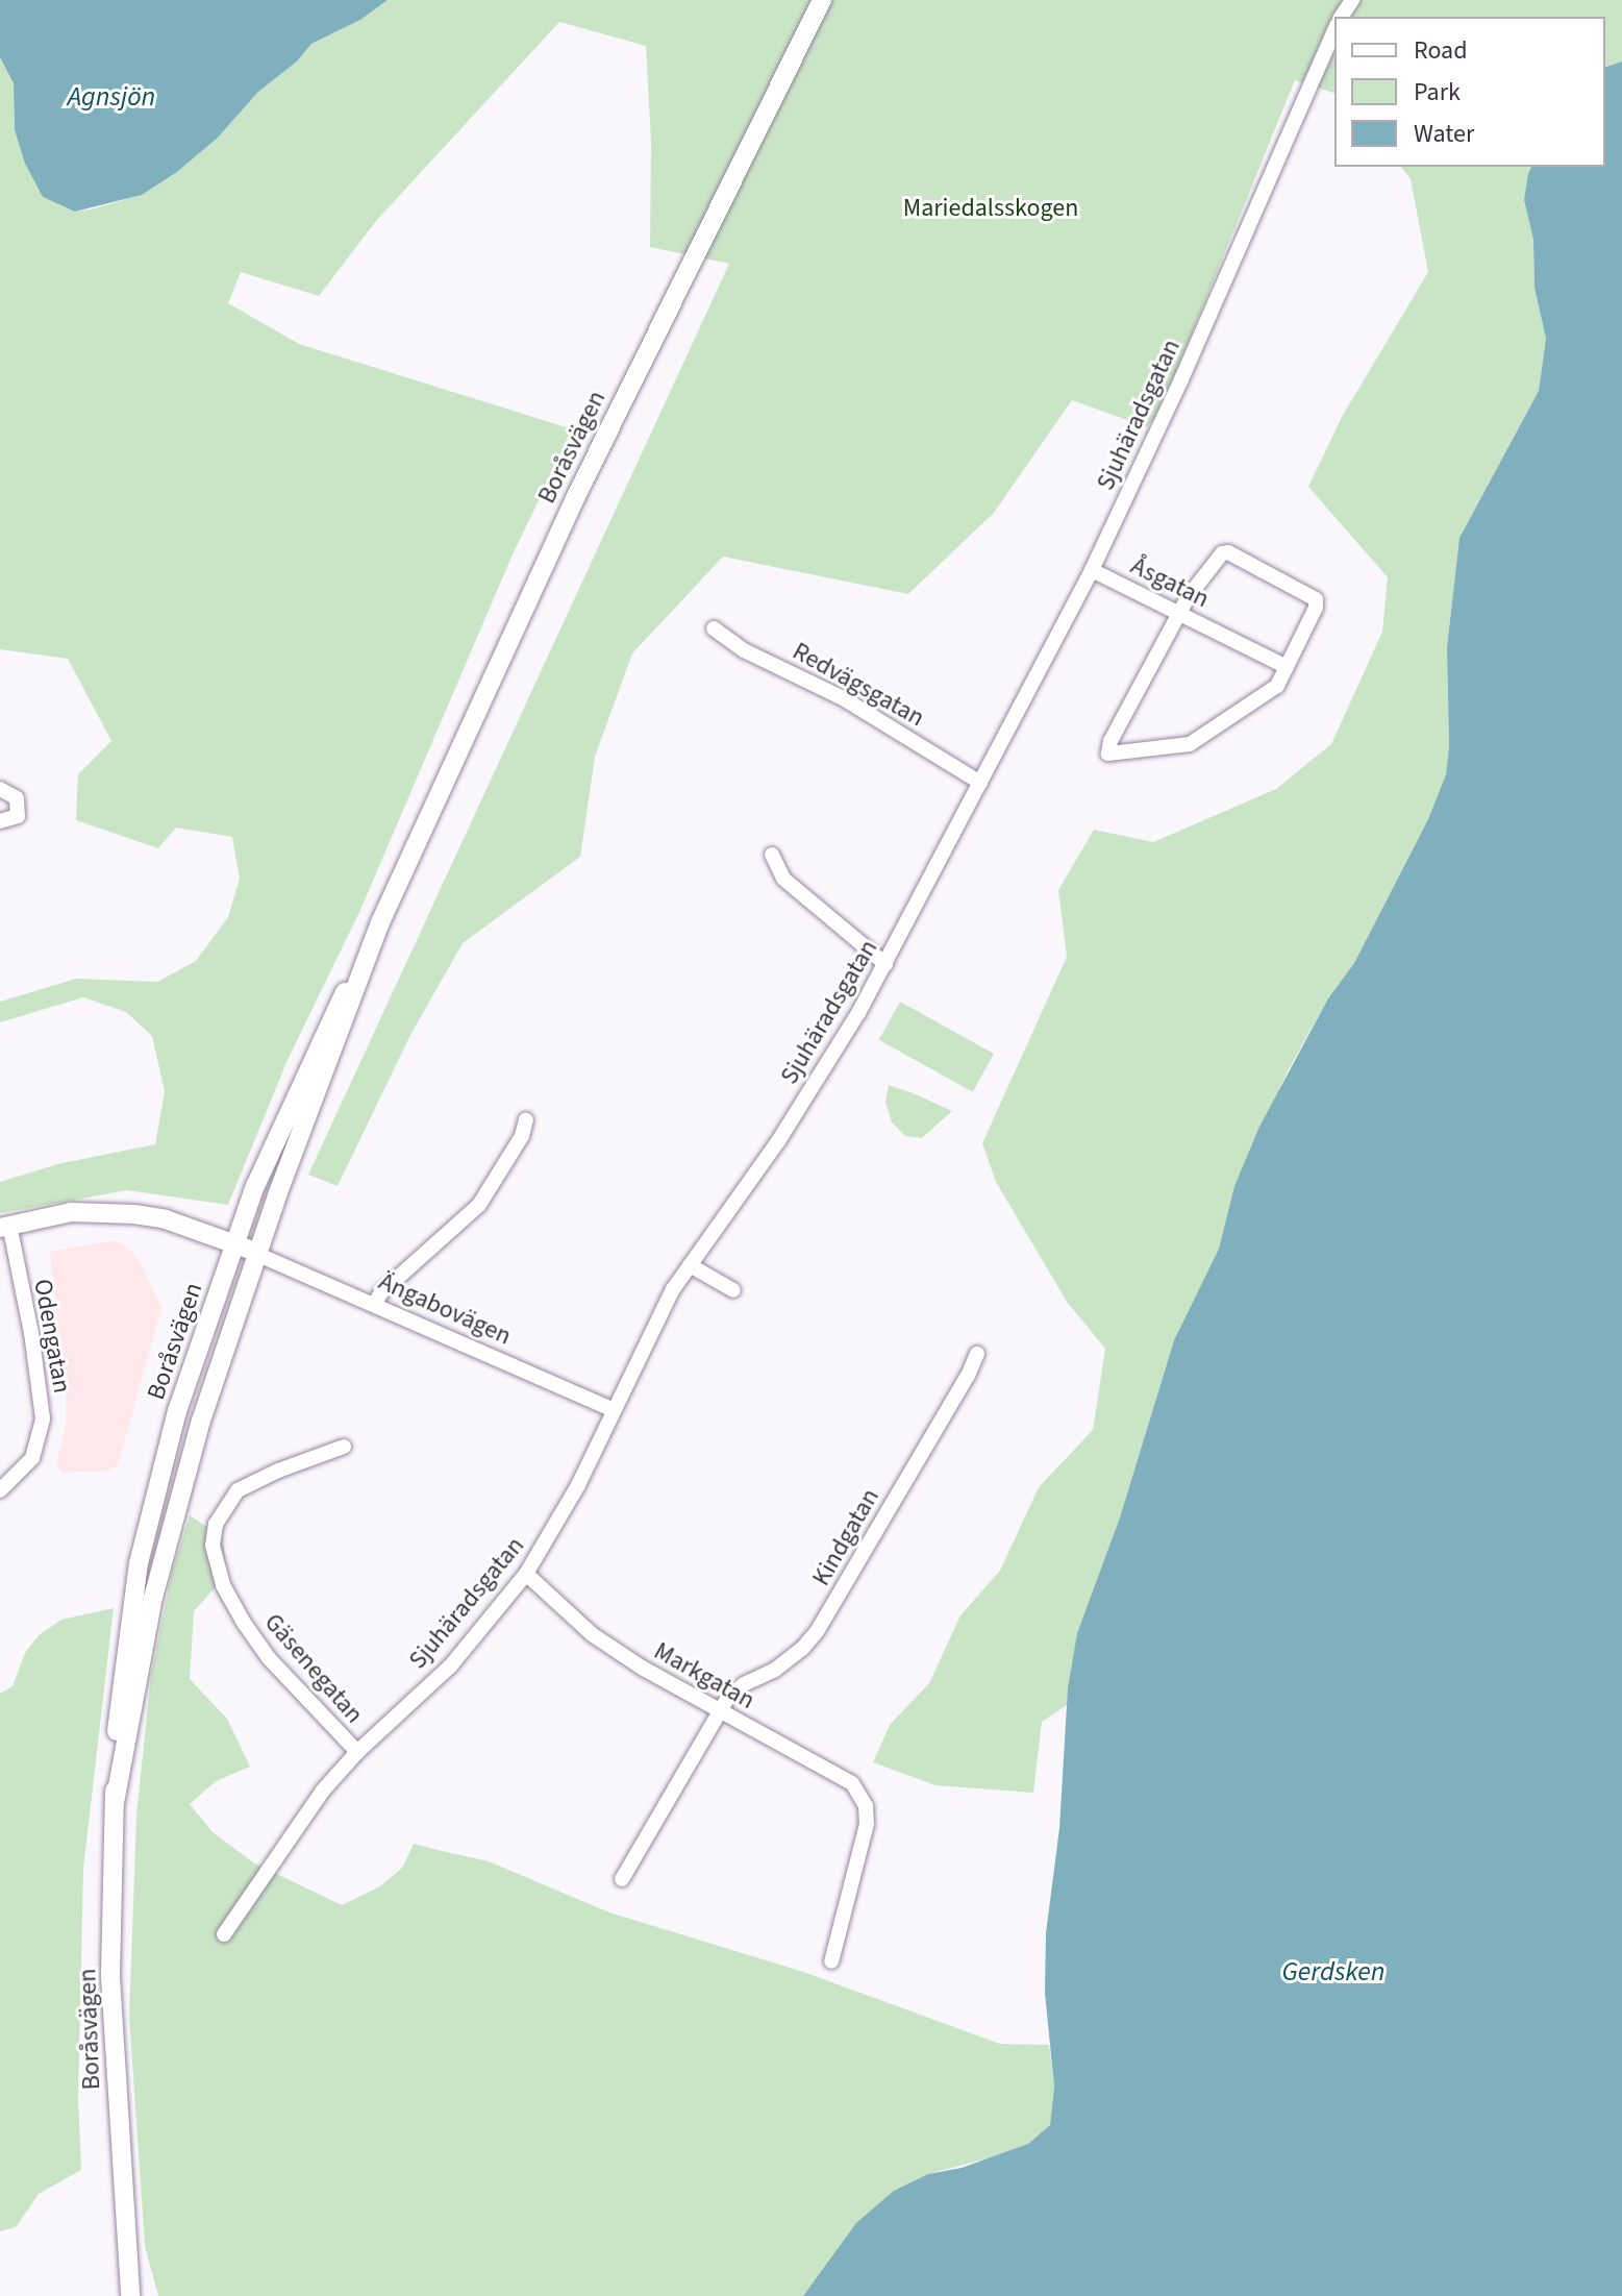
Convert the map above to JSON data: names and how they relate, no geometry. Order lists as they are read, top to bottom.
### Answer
{
  "streets": {
    "main road": ["Boråsvägen"],
    "street": [
      "Sjuhäradsgatan",
      "Åsgatan",
      "Redvägsgatan",
      "Ängabovägen",
      "Odengatan",
      "Kindgatan",
      "Gäsenegatan",
      "Markgatan"
    ]
  },
  "crossings": [
    ["Sjuhäradsgatan", "Åsgatan"],
    ["Sjuhäradsgatan", "Redvägsgatan"],
    ["Sjuhäradsgatan", "Ängabovägen"],
    ["Sjuhäradsgatan", "Gäsenegatan"],
    ["Sjuhäradsgatan", "Markgatan"],
    ["Boråsvägen", "Ängabovägen"],
    ["Kindgatan", "Markgatan"]
  ],
  "water": ["Agnsjön", "Gerdsken"],
  "parks": ["Mariedalsskogen"],
  "legend": ["Road", "Park", "Water"]
}
